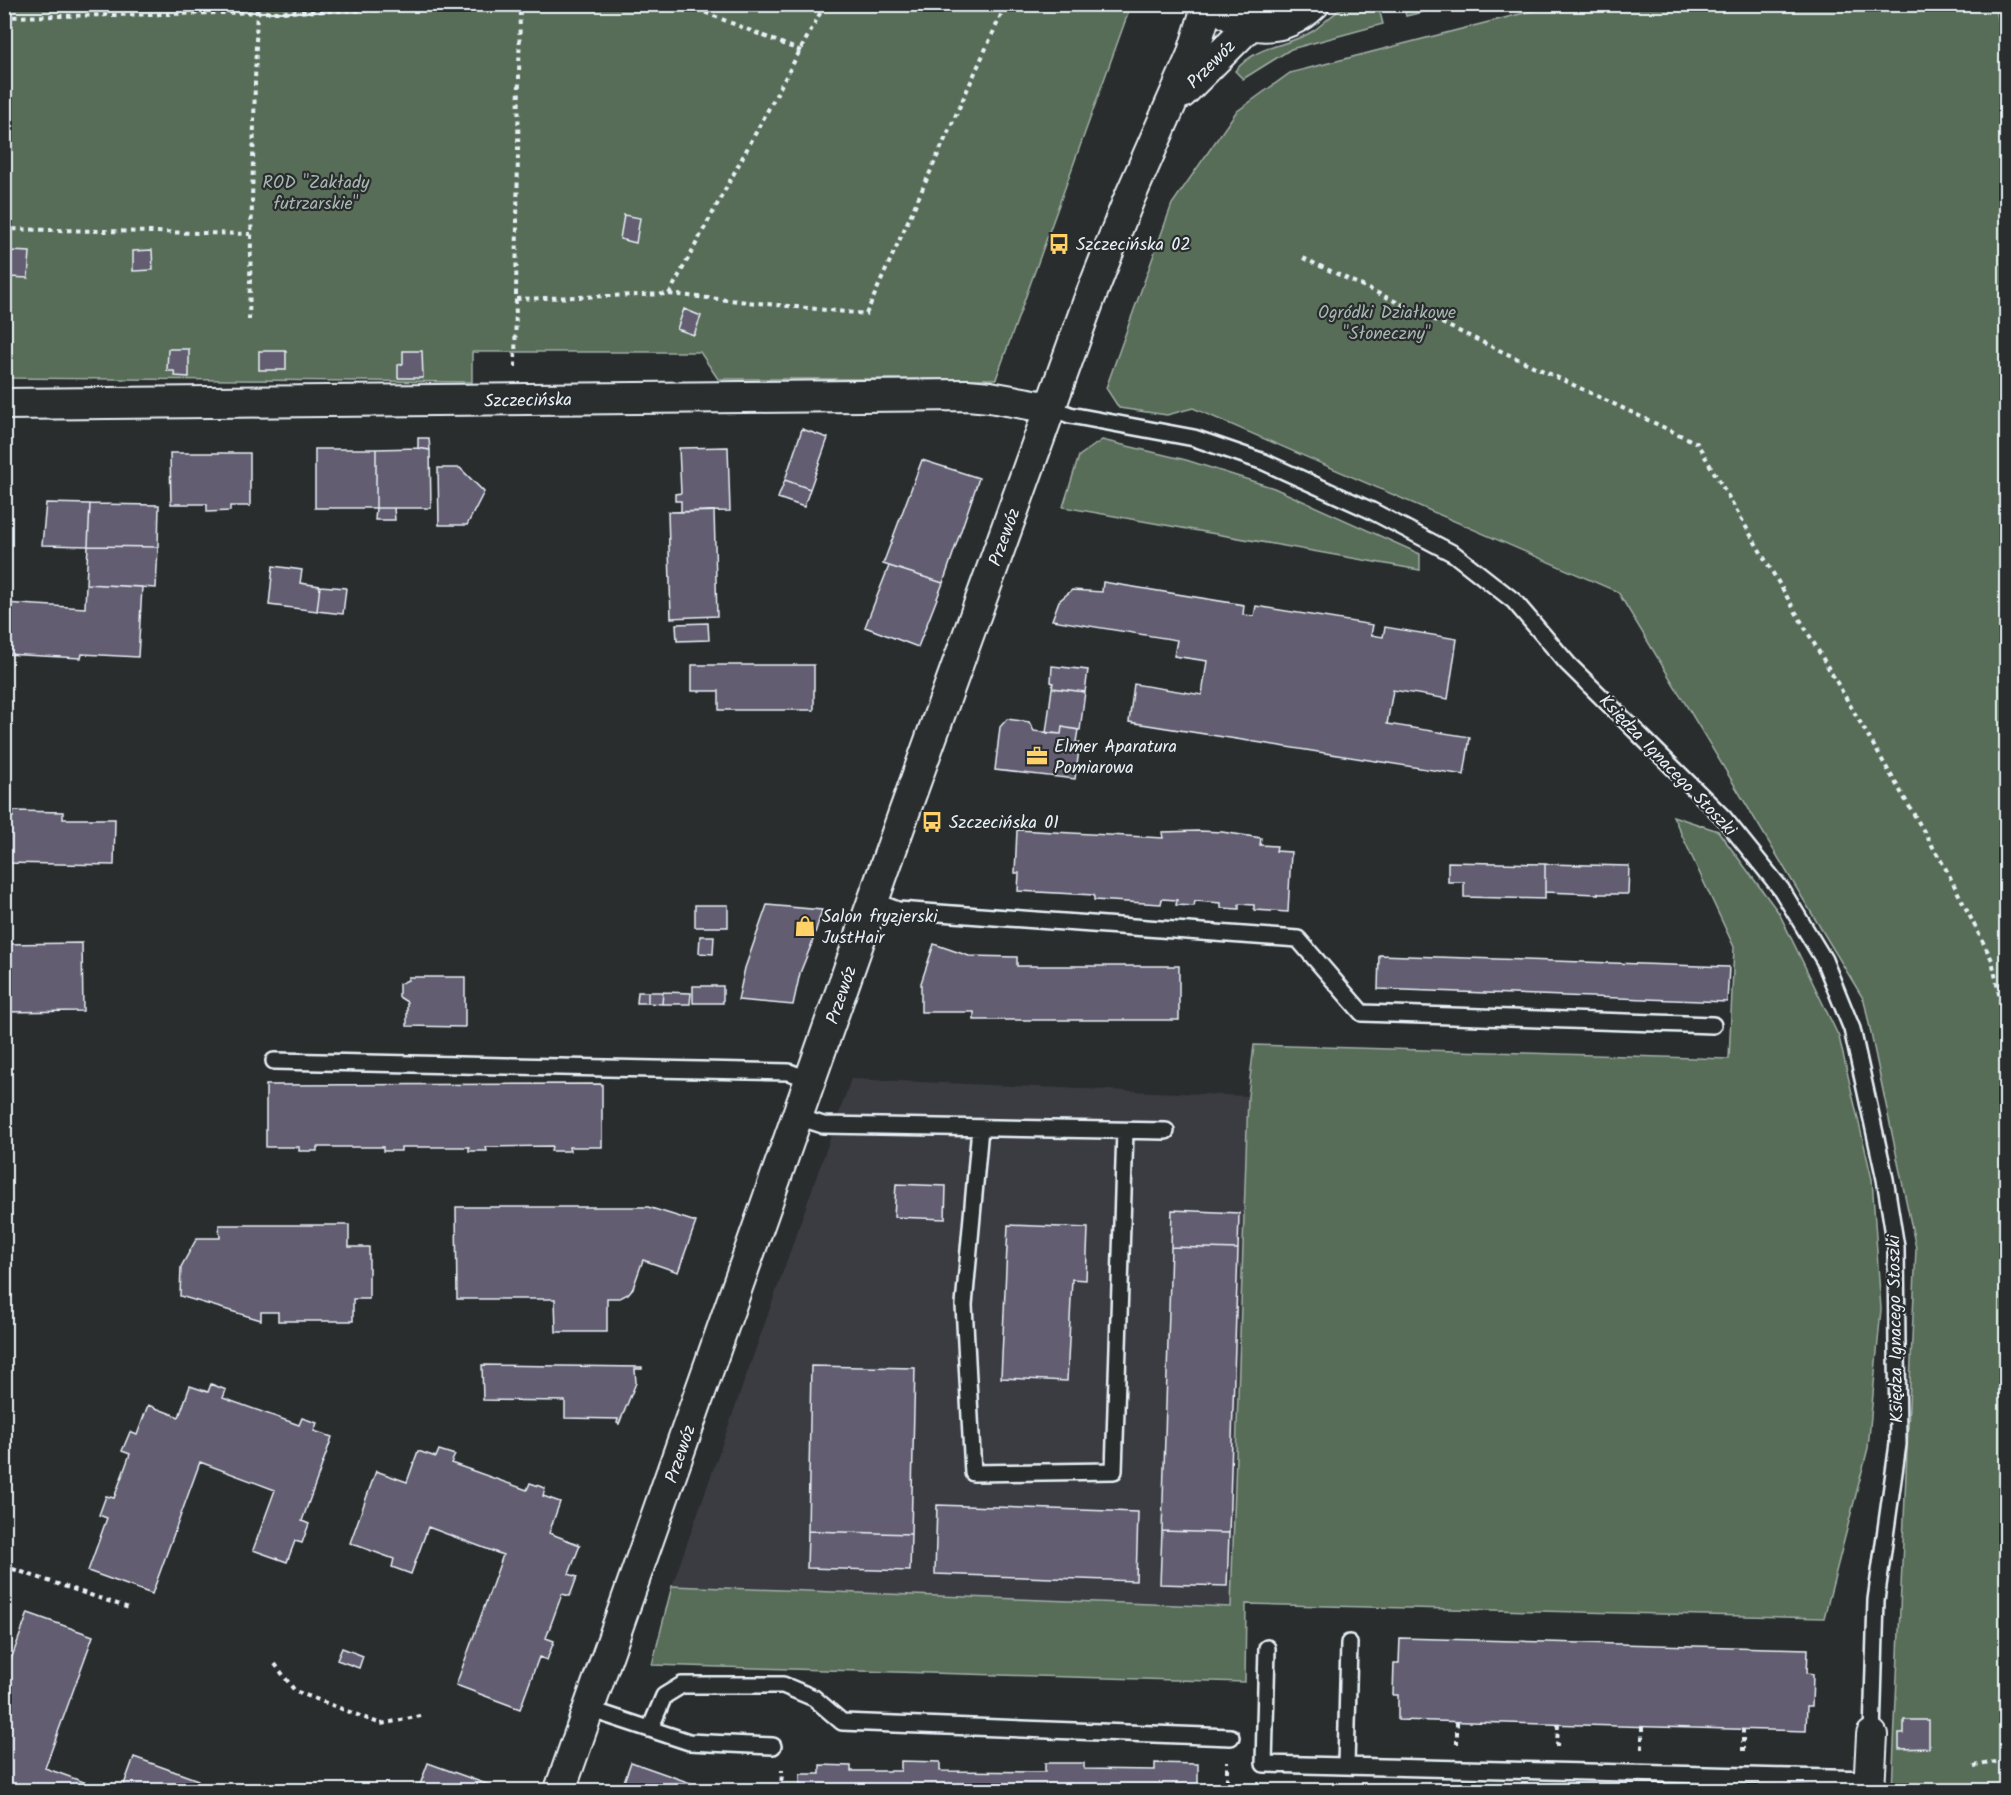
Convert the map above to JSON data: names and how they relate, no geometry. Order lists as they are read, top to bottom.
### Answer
{
  "streets": {
    "street": ["Przewóz", "Szczecińska", "Księdza Ignacego Stoszki"]
  },
  "crossings": [
    ["Przewóz", "Szczecińska"],
    ["Przewóz", "Księdza Ignacego Stoszki"],
    ["Szczecińska", "Księdza Ignacego Stoszki"]
  ],
  "parks": ["ROD \"Zakłady futrzarskie\"", "Ogródki Działkowe \"Słoneczny\""],
  "places": {
    "bus stop": ["Szczecińska 02", "Szczecińska 01"],
    "office": ["Elmer Aparatura Pomiarowa"],
    "shop": ["Salon fryzjerski JustHair"]
  }
}
